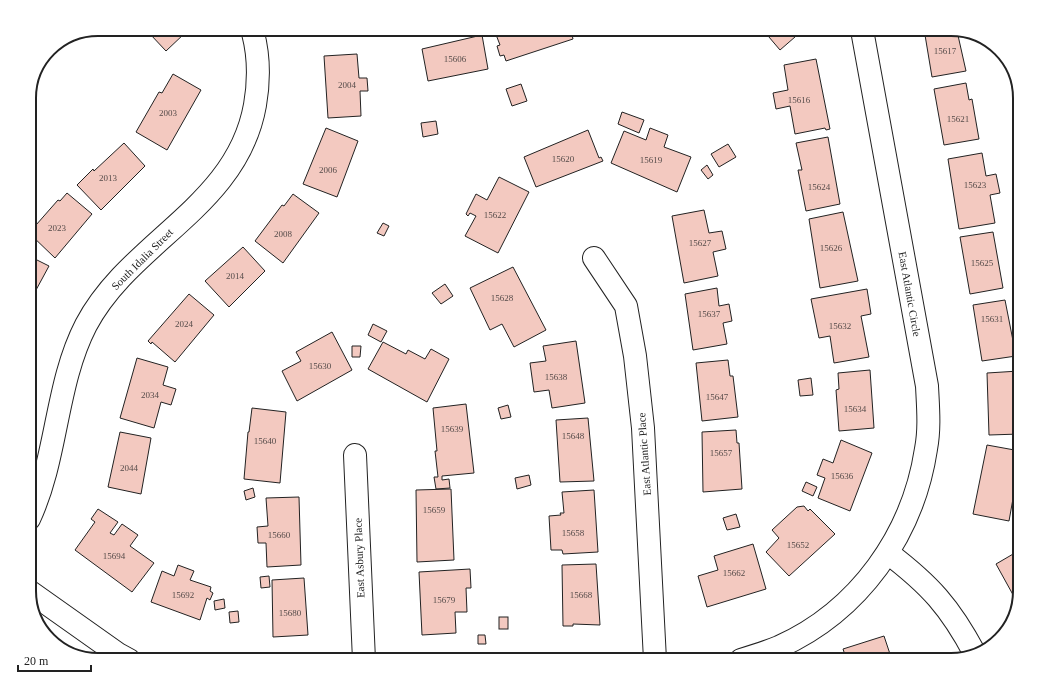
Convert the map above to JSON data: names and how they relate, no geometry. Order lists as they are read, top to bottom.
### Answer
{
  "streets": {
    "street": [
      "South Idalia Street",
      "East Atlantic Circle",
      "East Atlantic Place",
      "East Asbury Place"
    ]
  },
  "house_numbers": [
    "15617",
    "15606",
    "2004",
    "15616",
    "2003",
    "15621",
    "15620",
    "15619",
    "2006",
    "2013",
    "15623",
    "15624",
    "15622",
    "2023",
    "2008",
    "15627",
    "15626",
    "15625",
    "2014",
    "15628",
    "15637",
    "15631",
    "2024",
    "15632",
    "15630",
    "15638",
    "2034",
    "15647",
    "15634",
    "15639",
    "15648",
    "15640",
    "15657",
    "2044",
    "15636",
    "15659",
    "15658",
    "15660",
    "15652",
    "15694",
    "15662",
    "15692",
    "15668",
    "15679",
    "15680"
  ],
  "scale_bar": "20 m"
}
